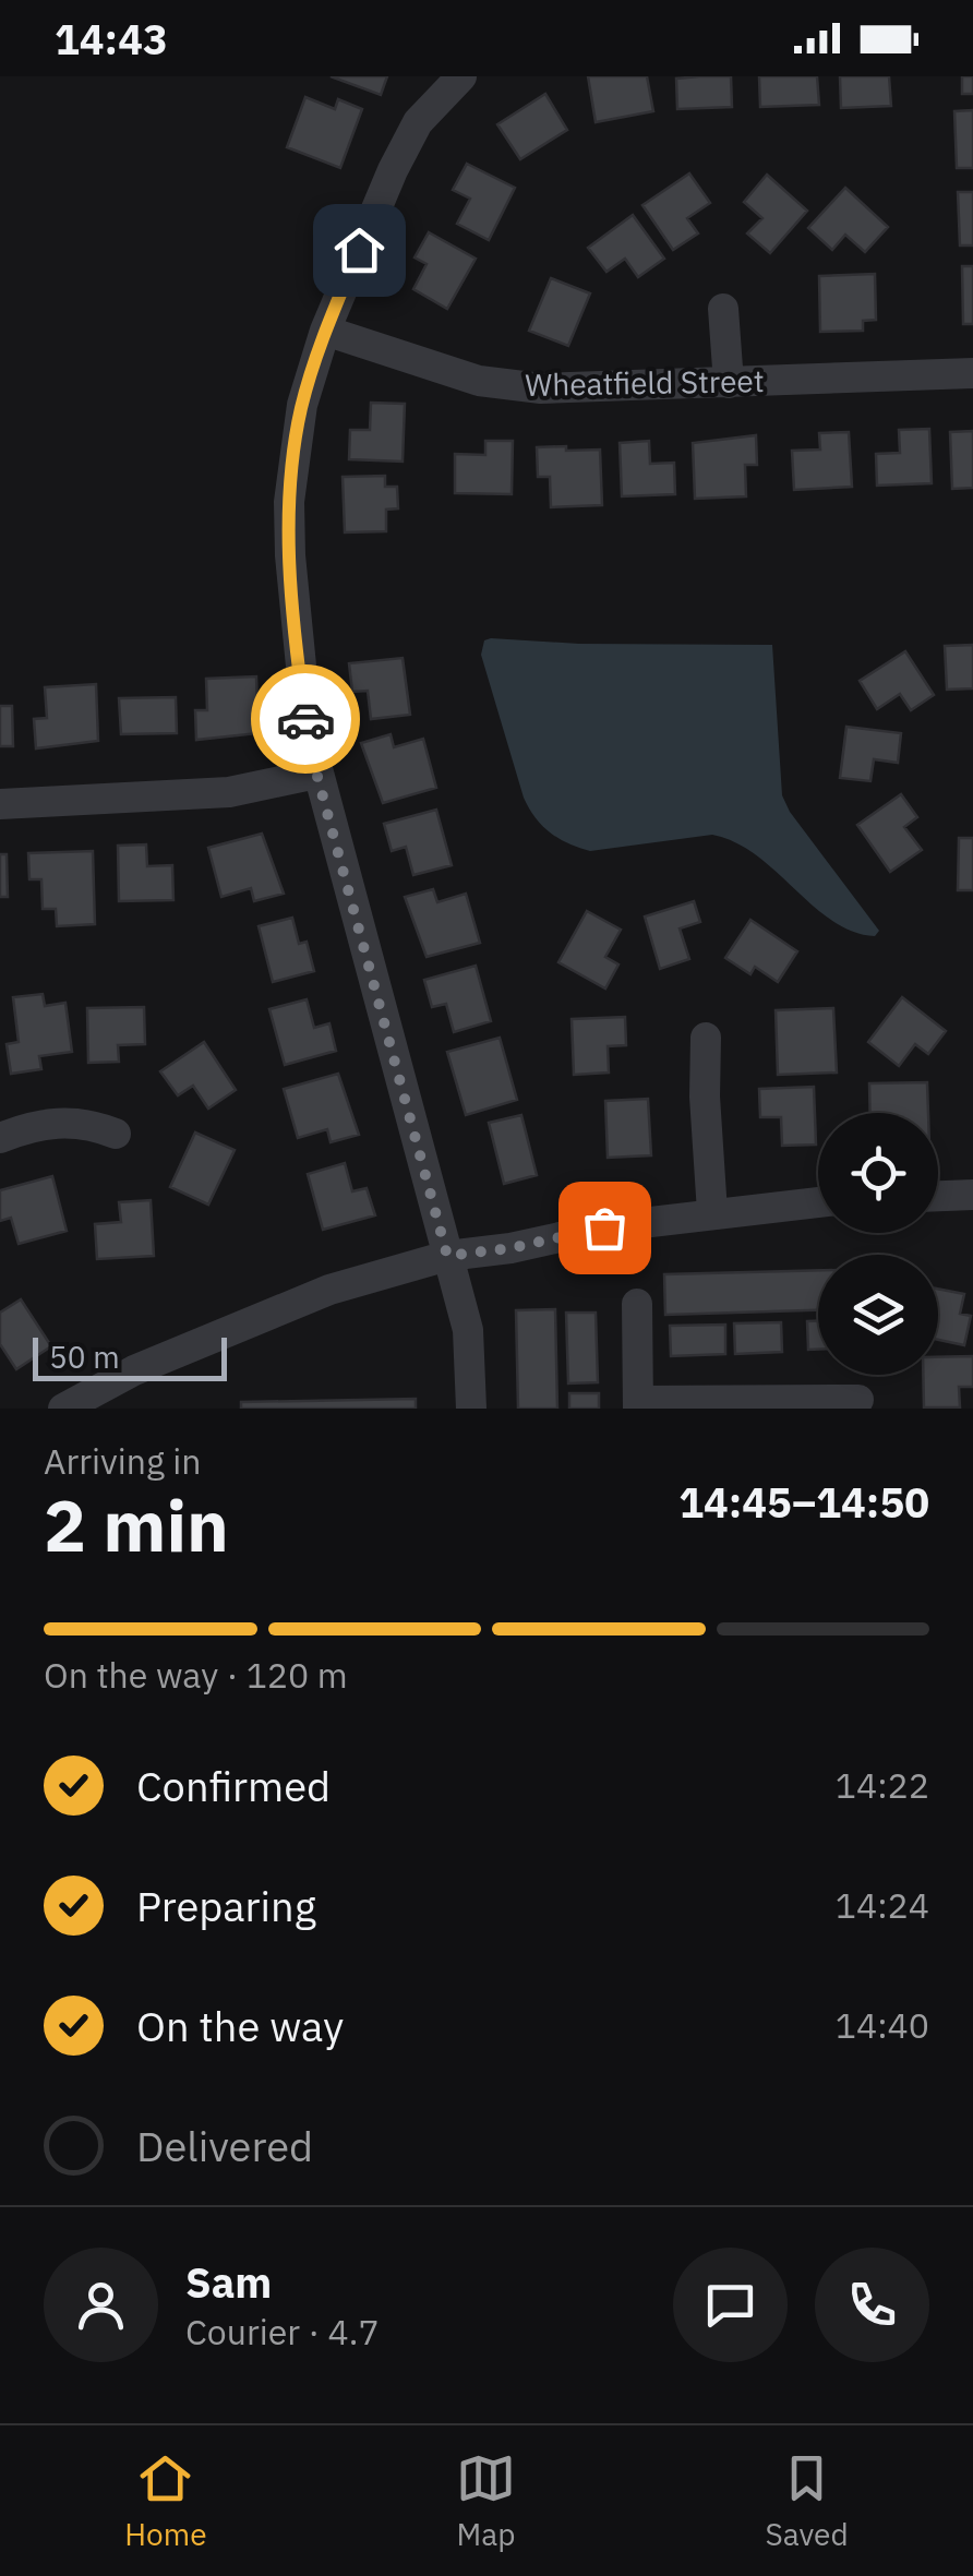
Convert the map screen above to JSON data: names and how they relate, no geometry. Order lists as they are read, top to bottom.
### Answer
{
  "streets": {
    "street": ["Wheatfield Street"]
  },
  "scale_bar": "50 m",
  "page": {
    "status": "14:43",
    "scale": "50 m",
    "heading": ["2 min", "Arriving in", "14:45–14:50"],
    "panel": ["Sam", "Courier · 4.7"],
    "bar": "On the way · 120 m",
    "list": [
      ["Confirmed", "14:22"],
      ["Preparing", "14:24"],
      ["On the way", "14:40"],
      "Delivered"
    ],
    "tabs": ["Home", "Map", "Saved"]
  }
}
